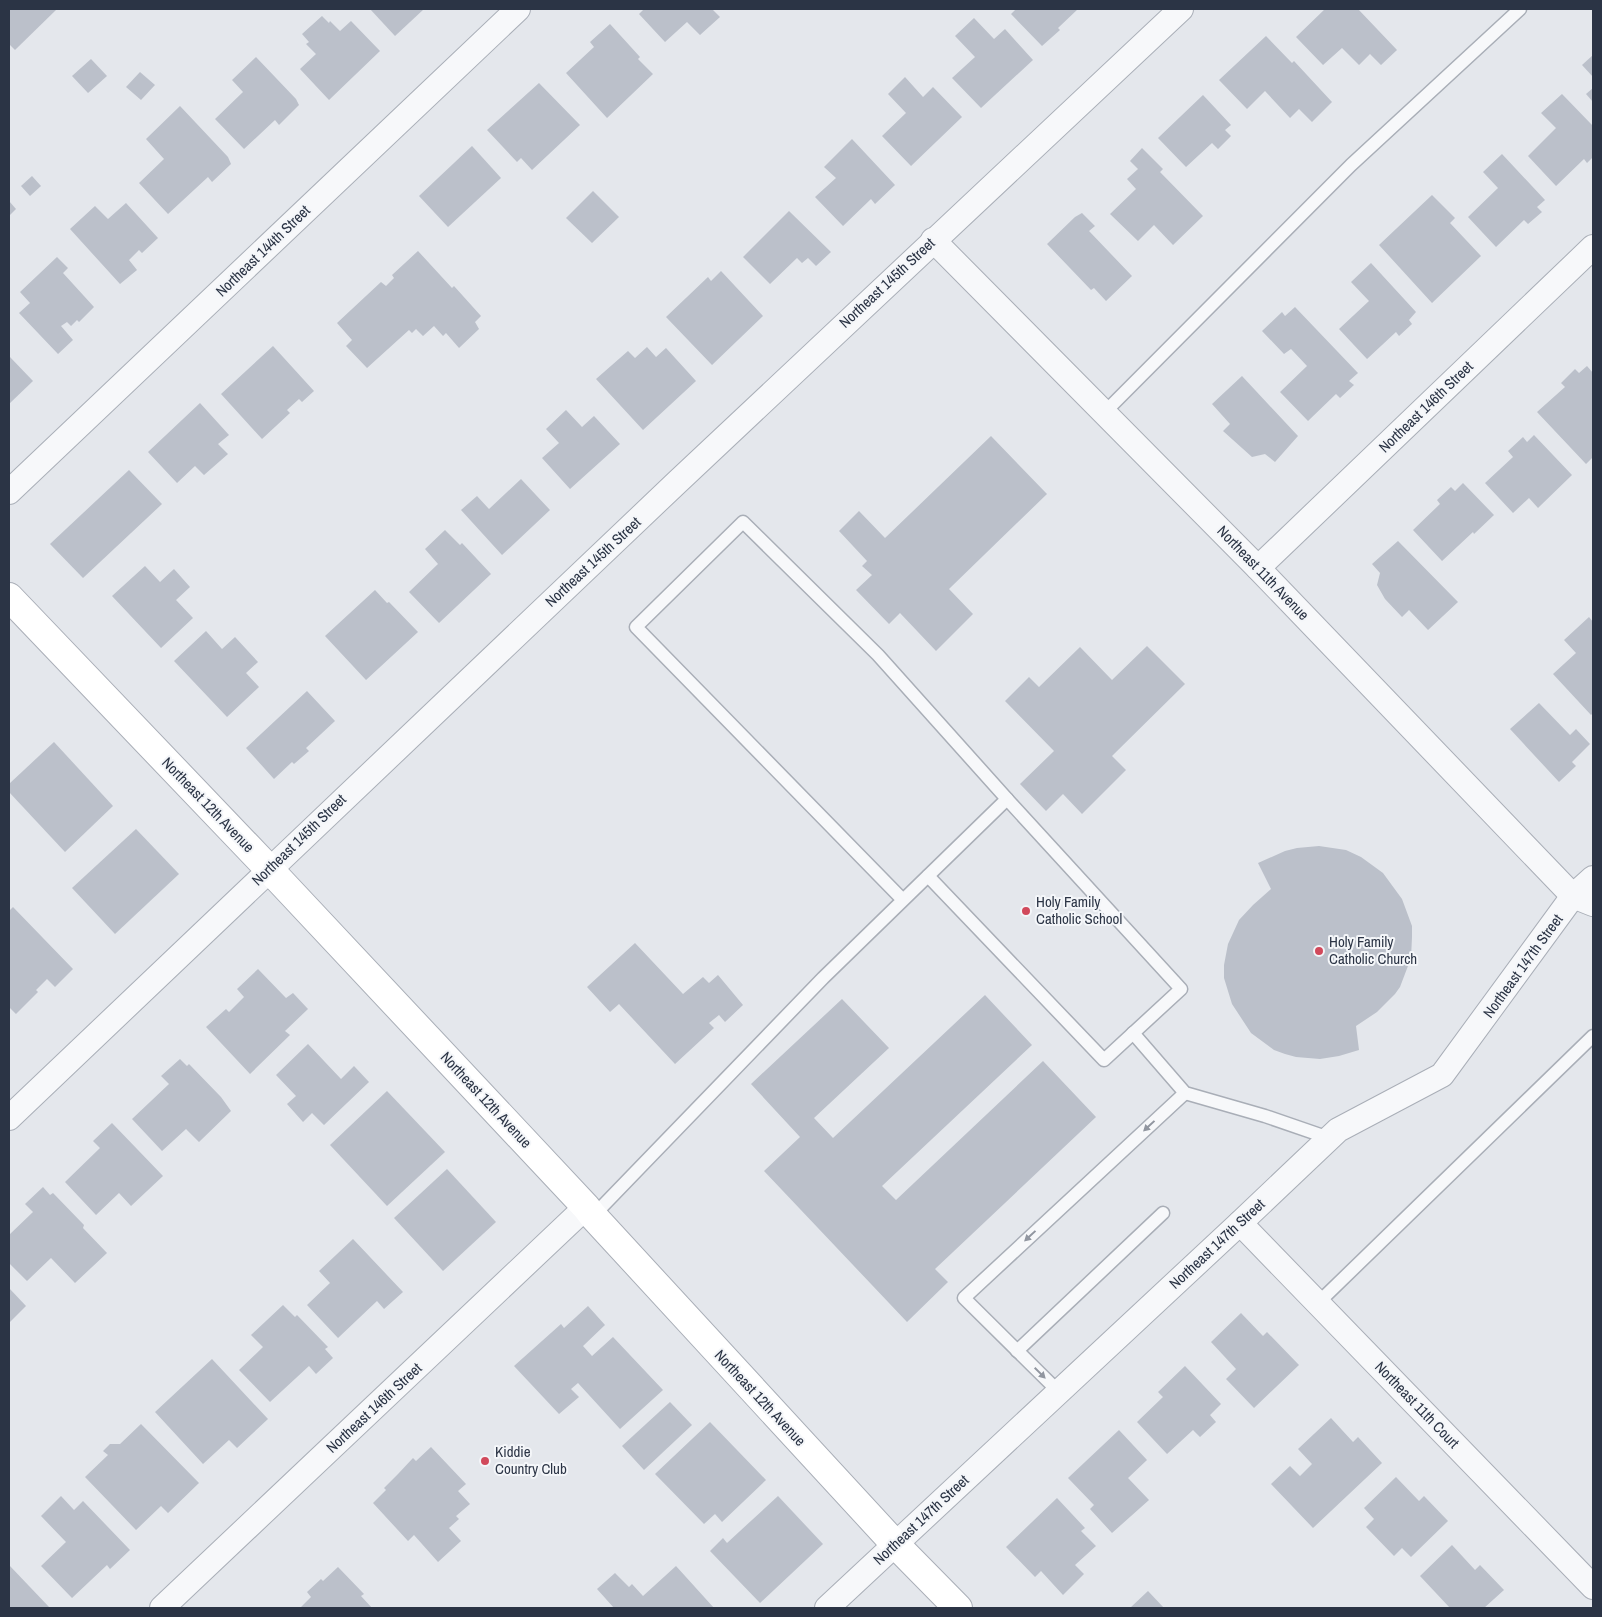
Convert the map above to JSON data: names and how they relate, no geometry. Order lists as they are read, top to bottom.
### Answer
{
  "streets": {
    "street": [
      "Northeast 144th Street",
      "Northeast 145th Street",
      "Northeast 146th Street",
      "Northeast 11th Avenue",
      "Northeast 12th Avenue",
      "Northeast 147th Street",
      "Northeast 11th Court"
    ]
  },
  "crossings": [
    ["Northeast 145th Street", "Northeast 11th Avenue"],
    ["Northeast 145th Street", "Northeast 12th Avenue"],
    ["Northeast 146th Street", "Northeast 11th Avenue"],
    ["Northeast 146th Street", "Northeast 12th Avenue"],
    ["Northeast 11th Avenue", "Northeast 147th Street"],
    ["Northeast 12th Avenue", "Northeast 147th Street"],
    ["Northeast 147th Street", "Northeast 11th Court"]
  ],
  "places": ["Holy Family Catholic School", "Holy Family Catholic Church", "Kiddie Country Club"]
}
